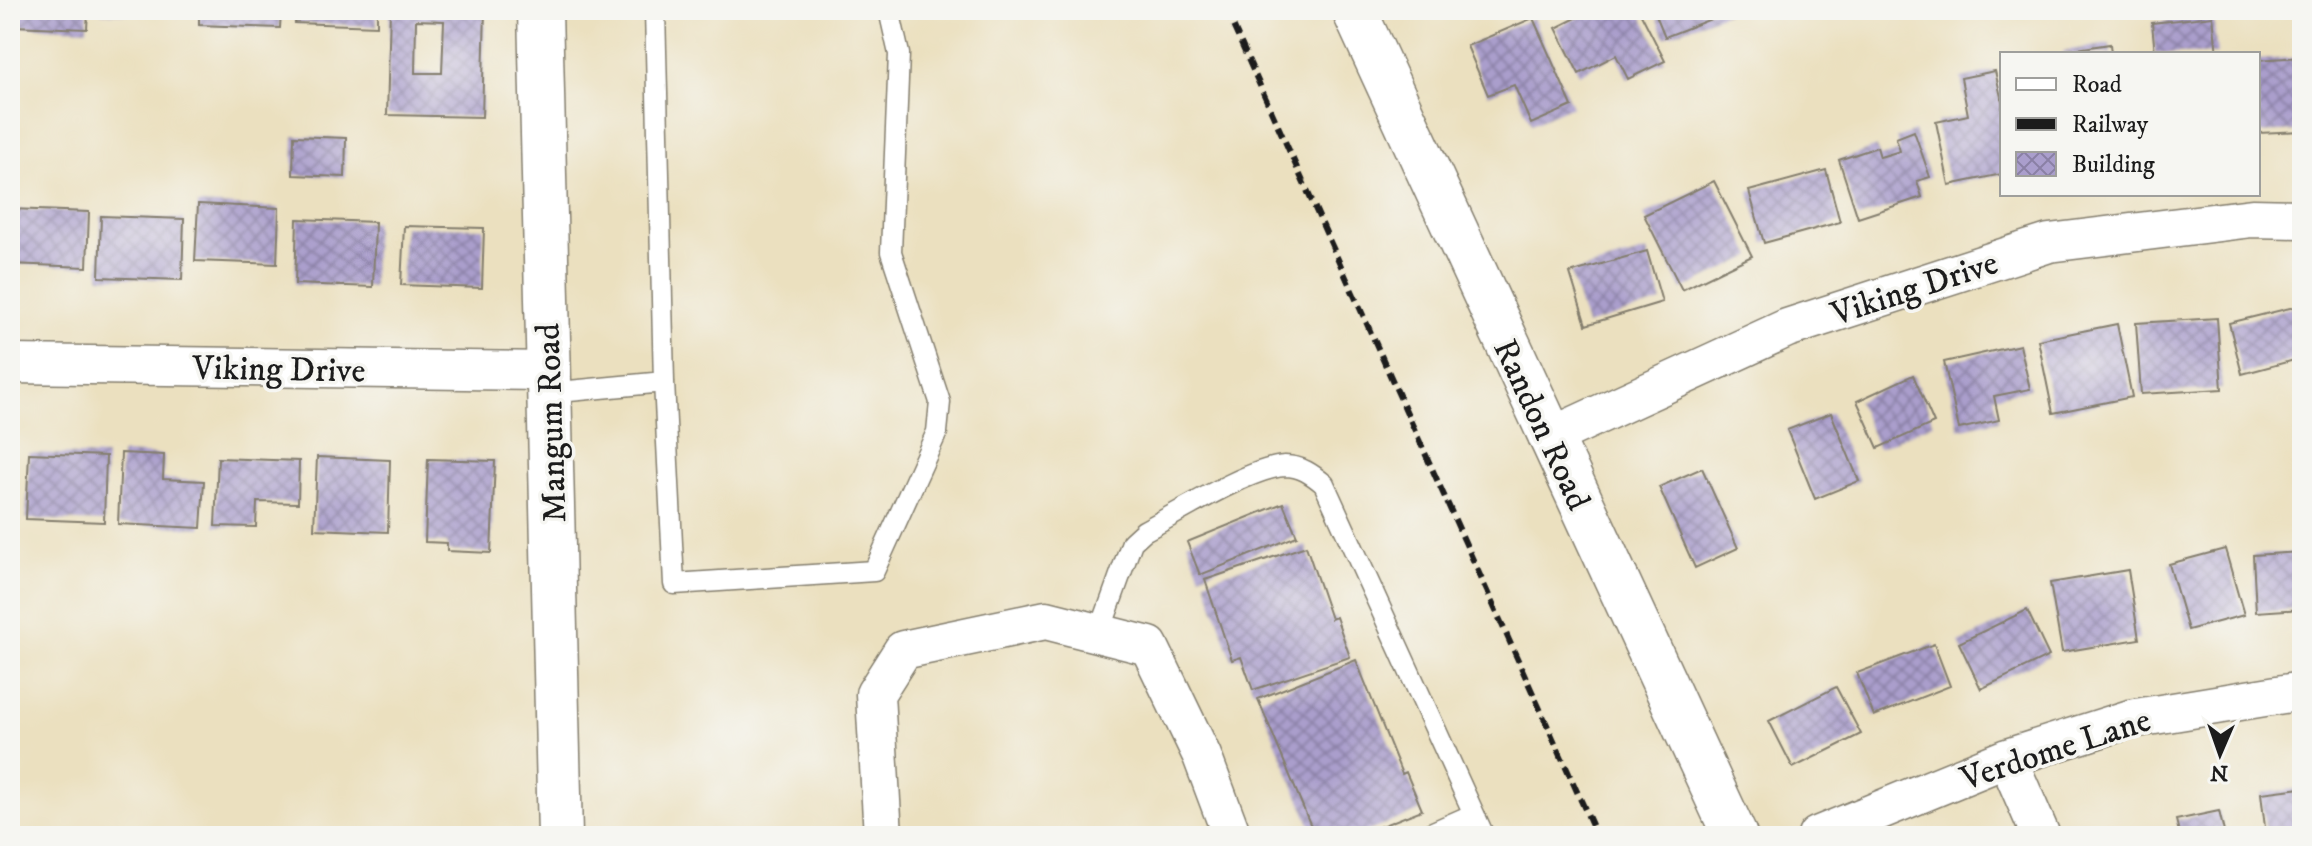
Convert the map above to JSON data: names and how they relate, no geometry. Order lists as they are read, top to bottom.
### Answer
{
  "streets": {
    "street": [
      "Viking Drive",
      "Mangum Road",
      "Randon Road",
      "Verdome Lane"
    ]
  },
  "crossings": [
    ["Viking Drive", "Mangum Road"],
    ["Viking Drive", "Randon Road"]
  ],
  "legend": ["Road", "Railway", "Building"],
  "north": "bottom"
}
